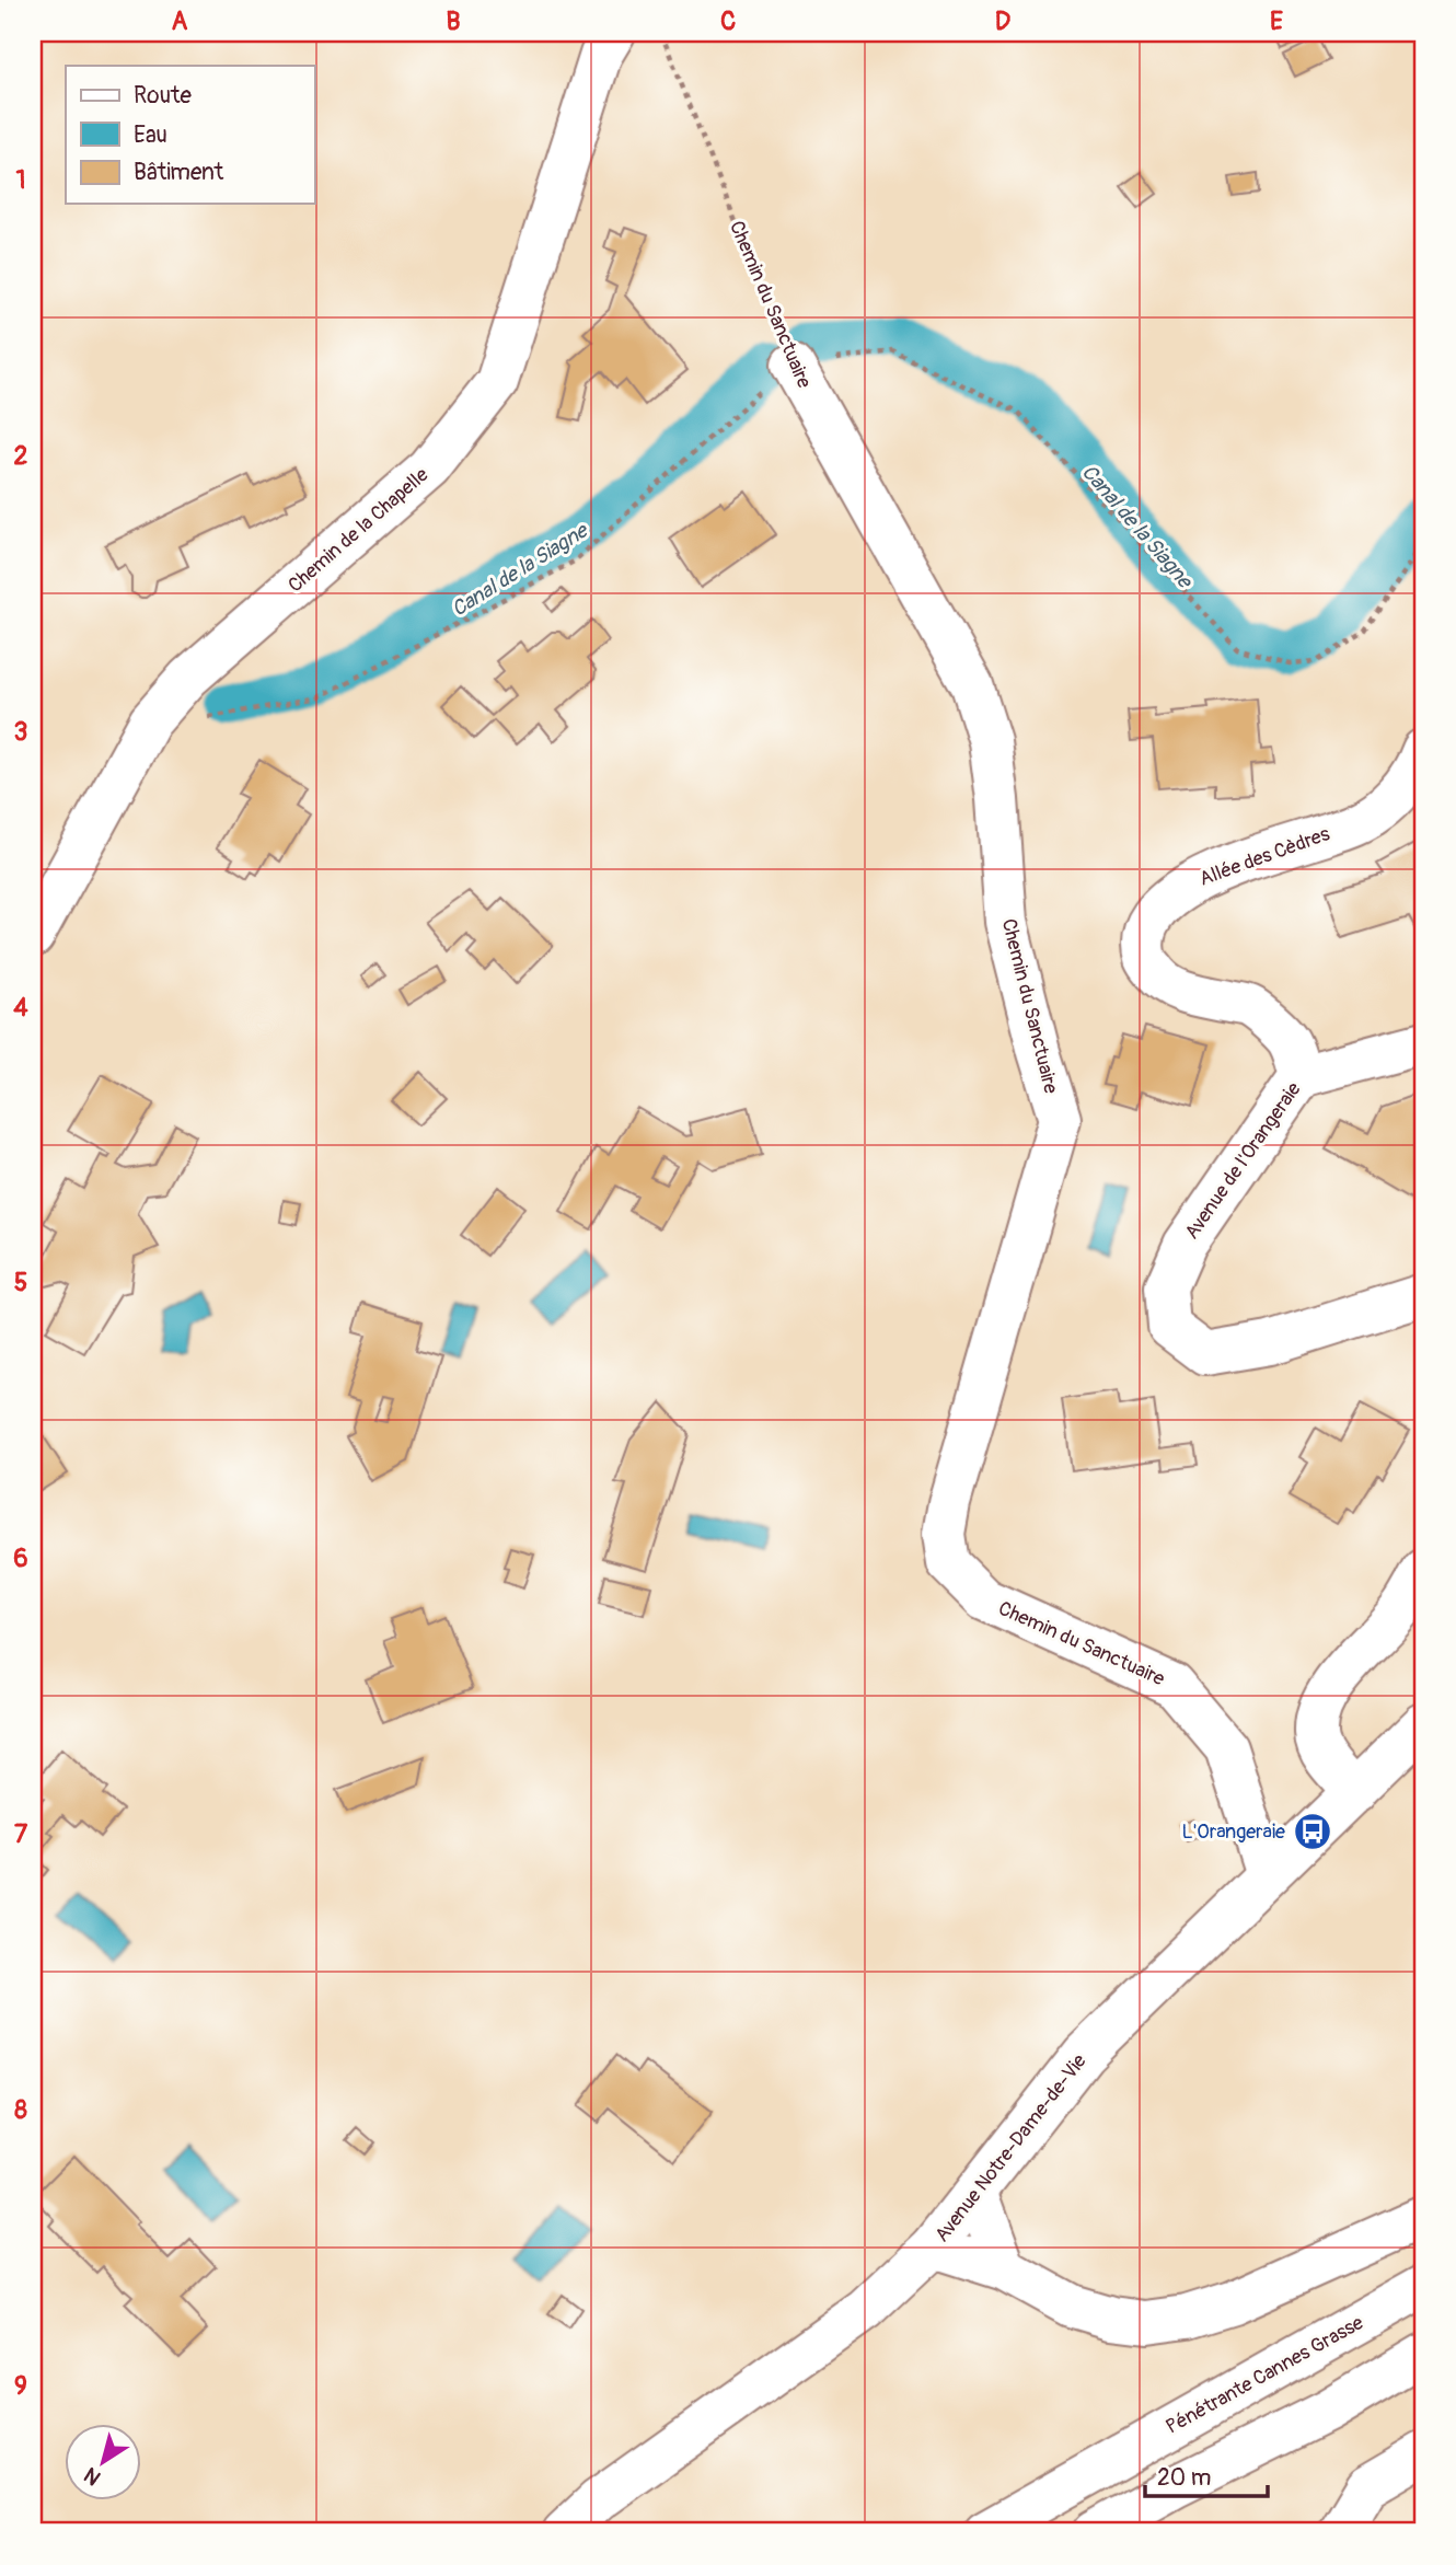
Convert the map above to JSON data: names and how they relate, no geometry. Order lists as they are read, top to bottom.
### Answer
{
  "streets": {
    "main road": [
      "Chemin du Sanctuaire",
      "Chemin de la Chapelle",
      "Allée des Cèdres",
      "Avenue de l'Orangeraie",
      "Avenue Notre-Dame-de-Vie",
      "Pénétrante Cannes Grasse"
    ]
  },
  "crossings": [
    ["Chemin du Sanctuaire", "Avenue Notre-Dame-de-Vie"],
    ["Allée des Cèdres", "Avenue de l'Orangeraie"]
  ],
  "water": ["Canal de la Siagne"],
  "places": {
    "bus stop": ["L'Orangeraie"]
  },
  "legend": ["Route", "Eau", "Bâtiment"],
  "scale_bar": "20 m",
  "north": "bottom left",
  "grid": {
    "columns": [
      "A",
      "B",
      "C",
      "D",
      "E"
    ],
    "rows": [
      "1",
      "2",
      "3",
      "4",
      "5",
      "6",
      "7",
      "8",
      "9"
    ]
  }
}
